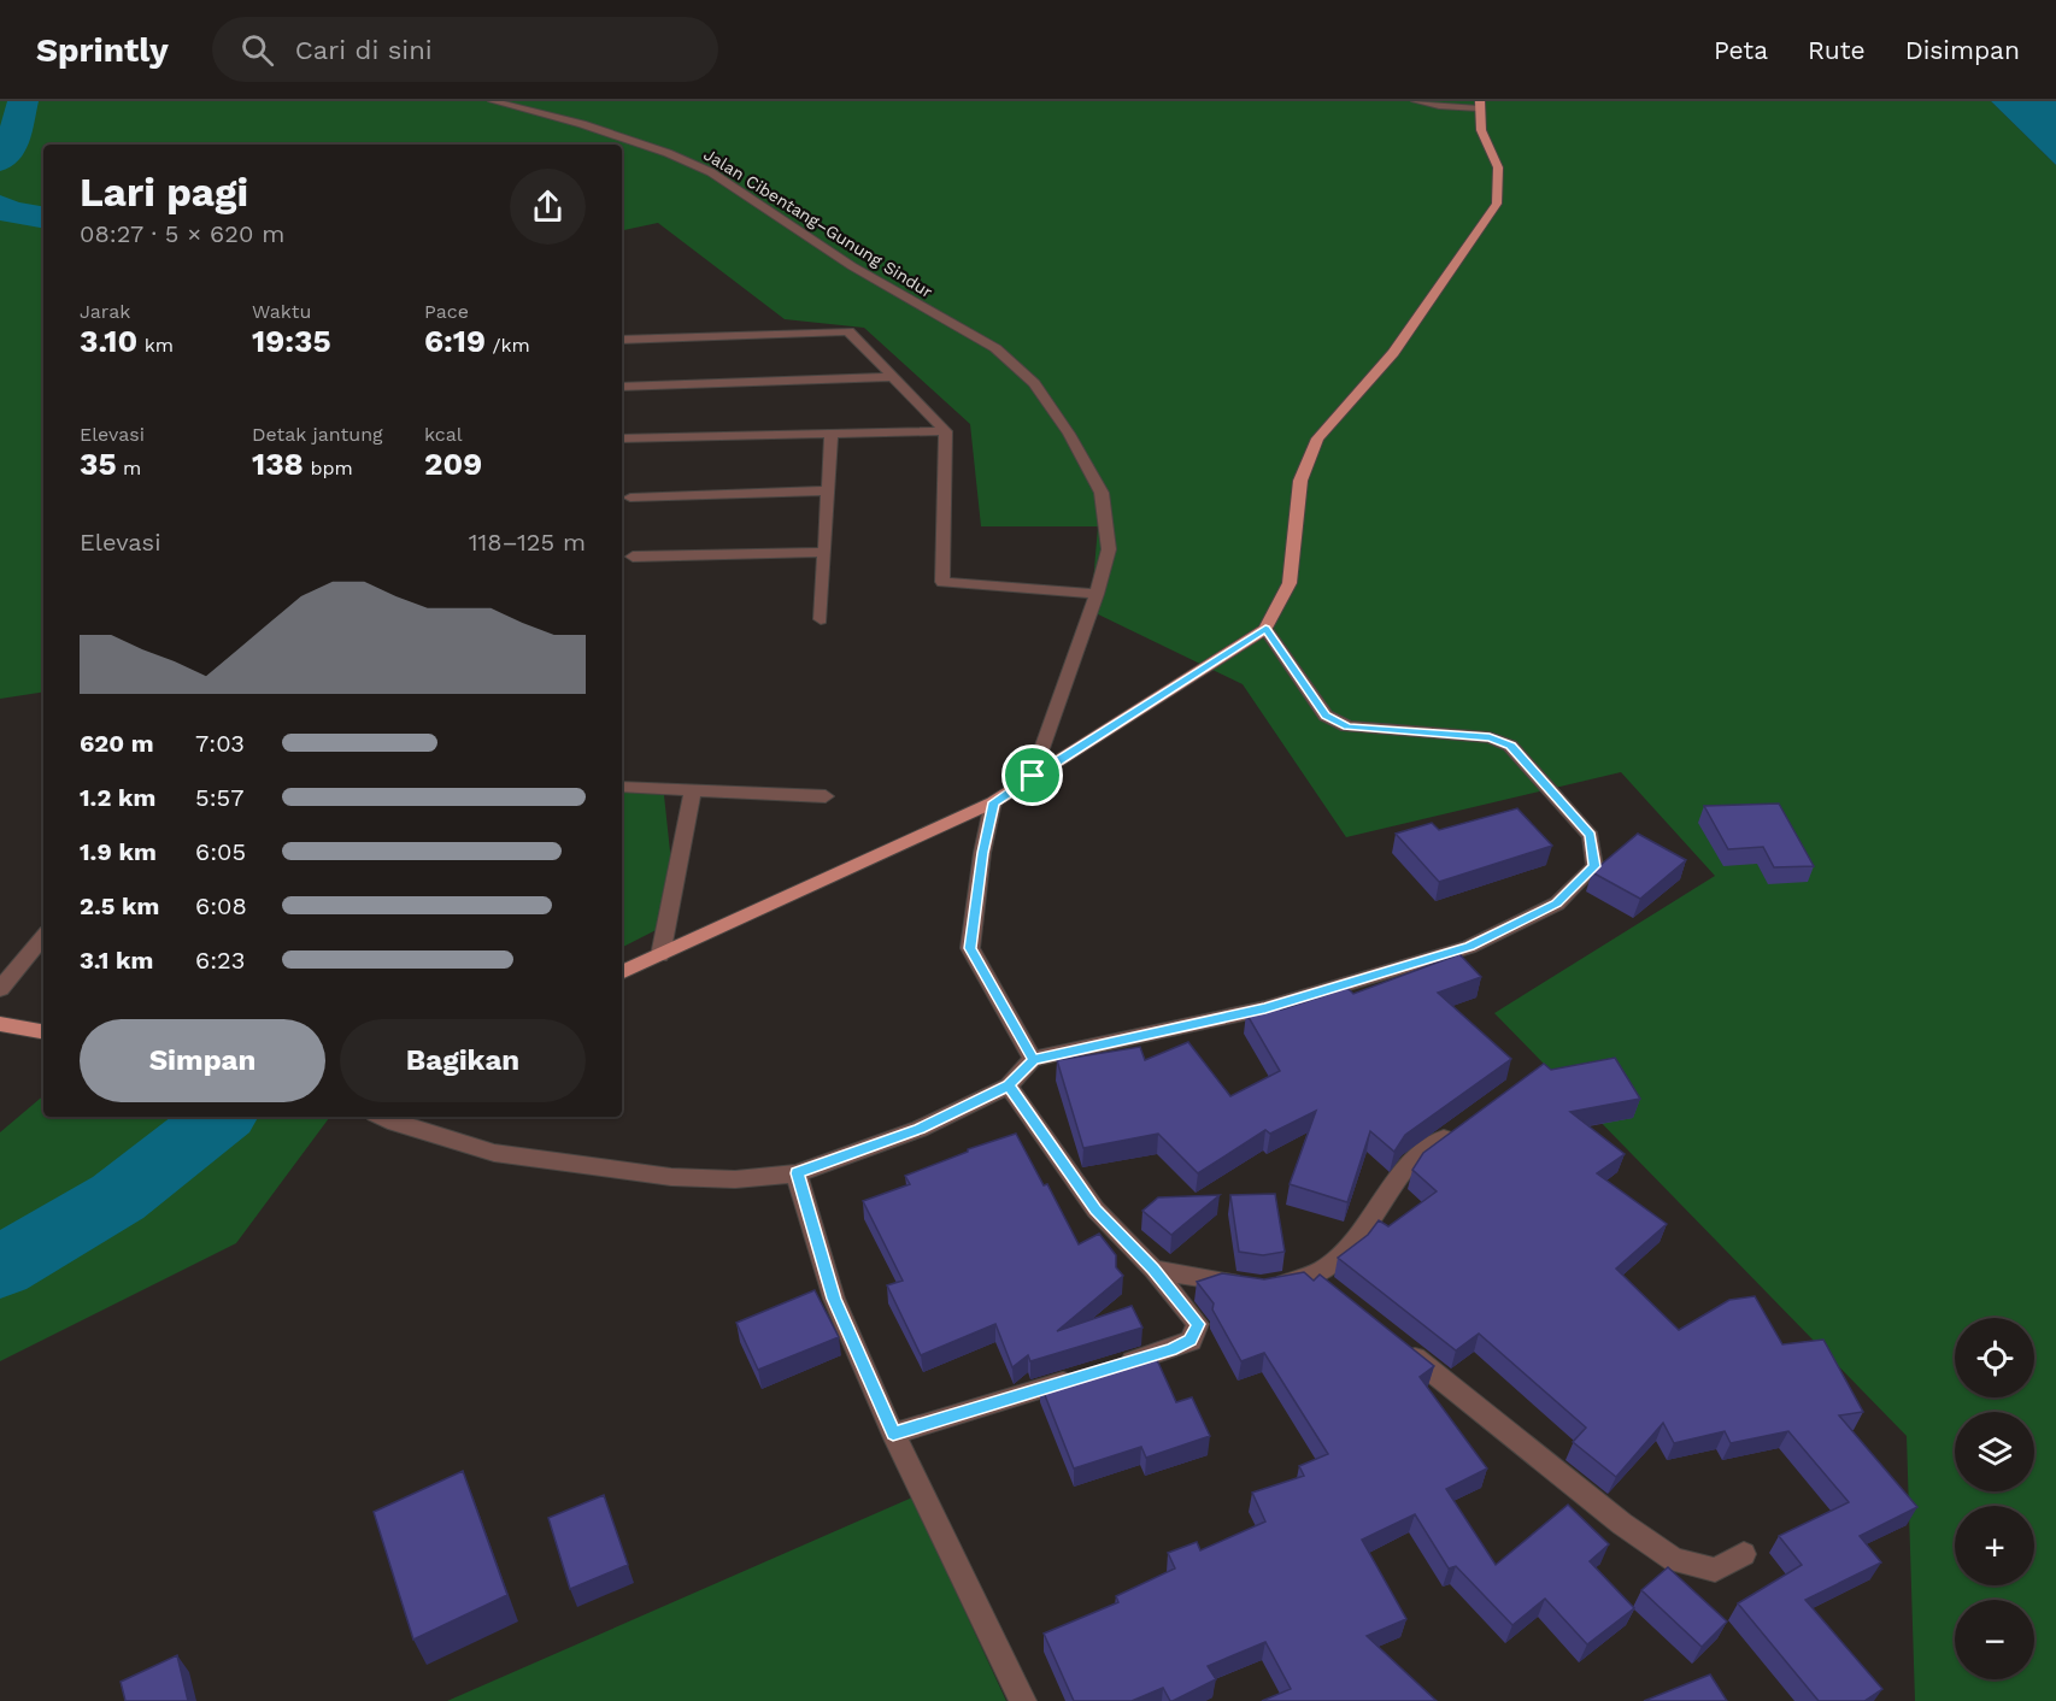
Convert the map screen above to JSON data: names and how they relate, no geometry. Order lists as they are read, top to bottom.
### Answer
{
  "streets": {
    "street": ["Jalan Cibentang–Gunung Sindur"]
  },
  "page": {
    "header": "Sprintly",
    "search": "Cari di sini",
    "nav": ["Peta", "Rute", "Disimpan"],
    "heading": ["Lari pagi", "08:27 · 5 × 620 m"],
    "stats": [
      ["Jarak", "3.10 km"],
      ["Waktu", "19:35"],
      ["Pace", "6:19 /km"],
      ["Elevasi", "35 m"],
      ["Detak jantung", "138 bpm"],
      ["kcal", "209"]
    ],
    "chart": ["Elevasi", "118–125 m"],
    "list": [
      {
        "name": "620 m",
        "note": "7:03"
      },
      {
        "name": "1.2 km",
        "note": "5:57"
      },
      {
        "name": "1.9 km",
        "note": "6:05"
      },
      {
        "name": "2.5 km",
        "note": "6:08"
      },
      {
        "name": "3.1 km",
        "note": "6:23"
      }
    ],
    "buttons": ["Simpan", "Bagikan"],
    "map_buttons": ["+", "−"]
  }
}
